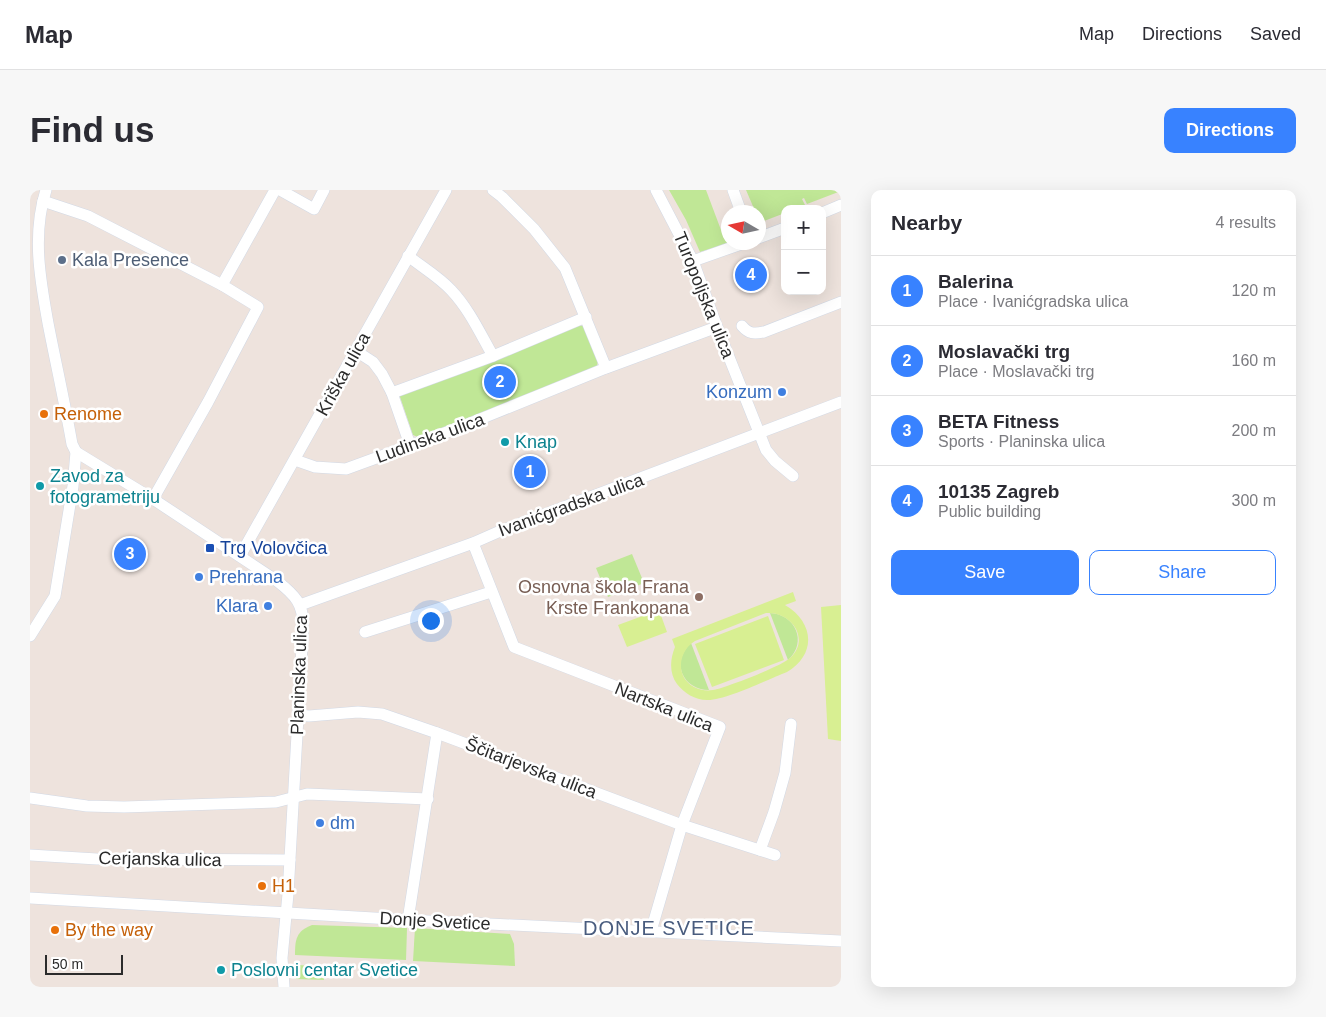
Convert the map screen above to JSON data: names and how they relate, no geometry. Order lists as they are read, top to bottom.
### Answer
{
  "streets": {
    "street": [
      "Turopoljska ulica",
      "Kriška ulica",
      "Ludinska ulica",
      "Ivanićgradska ulica",
      "Planinska ulica",
      "Nartska ulica",
      "Ščitarjevska ulica",
      "Cerjanska ulica",
      "Donje Svetice"
    ]
  },
  "crossings": [
    ["Turopoljska ulica", "Ludinska ulica"],
    ["Turopoljska ulica", "Ivanićgradska ulica"],
    ["Kriška ulica", "Ludinska ulica"],
    ["Kriška ulica", "Planinska ulica"],
    ["Ivanićgradska ulica", "Planinska ulica"],
    ["Ivanićgradska ulica", "Nartska ulica"],
    ["Planinska ulica", "Ščitarjevska ulica"],
    ["Planinska ulica", "Cerjanska ulica"],
    ["Planinska ulica", "Donje Svetice"],
    ["Nartska ulica", "Ščitarjevska ulica"],
    ["Nartska ulica", "Donje Svetice"]
  ],
  "districts": ["DONJE SVETICE"],
  "places": {
    "other": [
      "Kala Presence",
      "Konzum",
      "Renome",
      "Knap",
      "Zavod za fotogrametriju",
      "Prehrana",
      "Osnovna škola Frana Krste Frankopana",
      "Klara",
      "dm",
      "H1",
      "By the way",
      "Poslovni centar Svetice"
    ],
    "transit": ["Trg Volovčica"]
  },
  "scale_bar": "50 m",
  "north": "left",
  "page": {
    "header": "Map",
    "nav": ["Map", "Directions", "Saved"],
    "buttons": [
      "Directions",
      ["Save", "Share"]
    ],
    "title": "Find us",
    "heading": ["Nearby", "4 results"],
    "map_buttons": ["+", "−"],
    "list": [
      {
        "mark": "1",
        "name": "Balerina",
        "note": "Place · Ivanićgradska ulica",
        "value": "120 m"
      },
      {
        "mark": "2",
        "name": "Moslavački trg",
        "note": "Place · Moslavački trg",
        "value": "160 m"
      },
      {
        "mark": "3",
        "name": "BETA Fitness",
        "note": "Sports · Planinska ulica",
        "value": "200 m"
      },
      {
        "mark": "4",
        "name": "10135 Zagreb",
        "note": "Public building",
        "value": "300 m"
      }
    ],
    "pins": [
      "4",
      "2",
      "1",
      "3"
    ],
    "scale": "50 m"
  }
}
